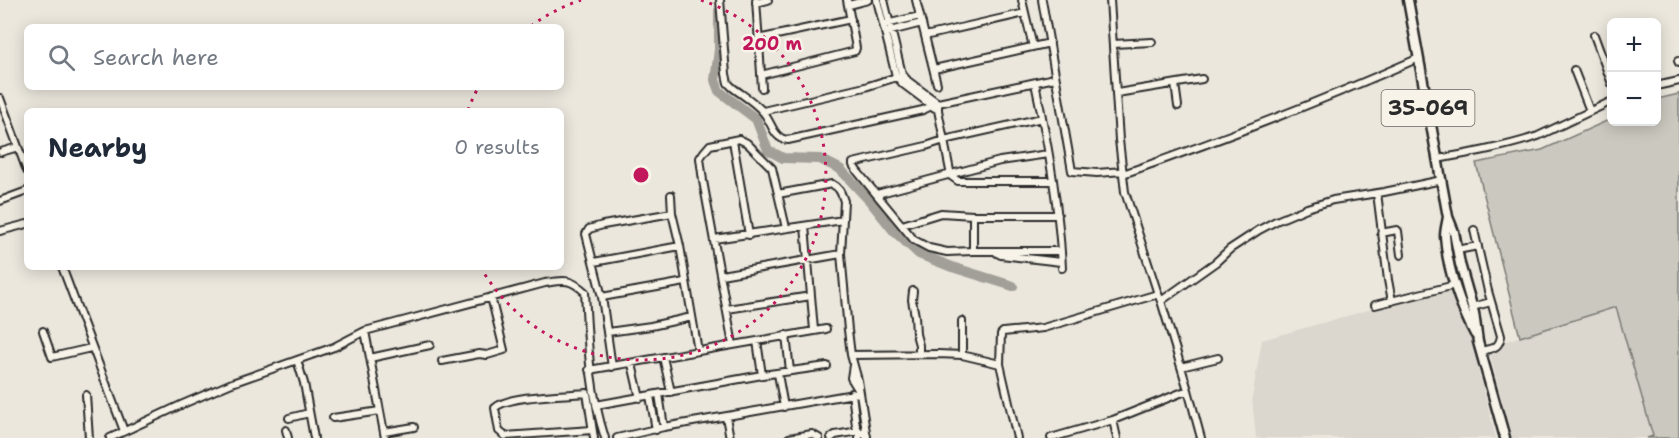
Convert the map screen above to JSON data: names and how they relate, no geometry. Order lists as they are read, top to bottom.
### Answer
{
  "streets": {
    "main road": ["35-069"]
  },
  "page": {
    "map_buttons": ["+", "−"],
    "search": "Search here",
    "heading": ["Nearby", "0 results"]
  },
  "rings": ["200 m"]
}
